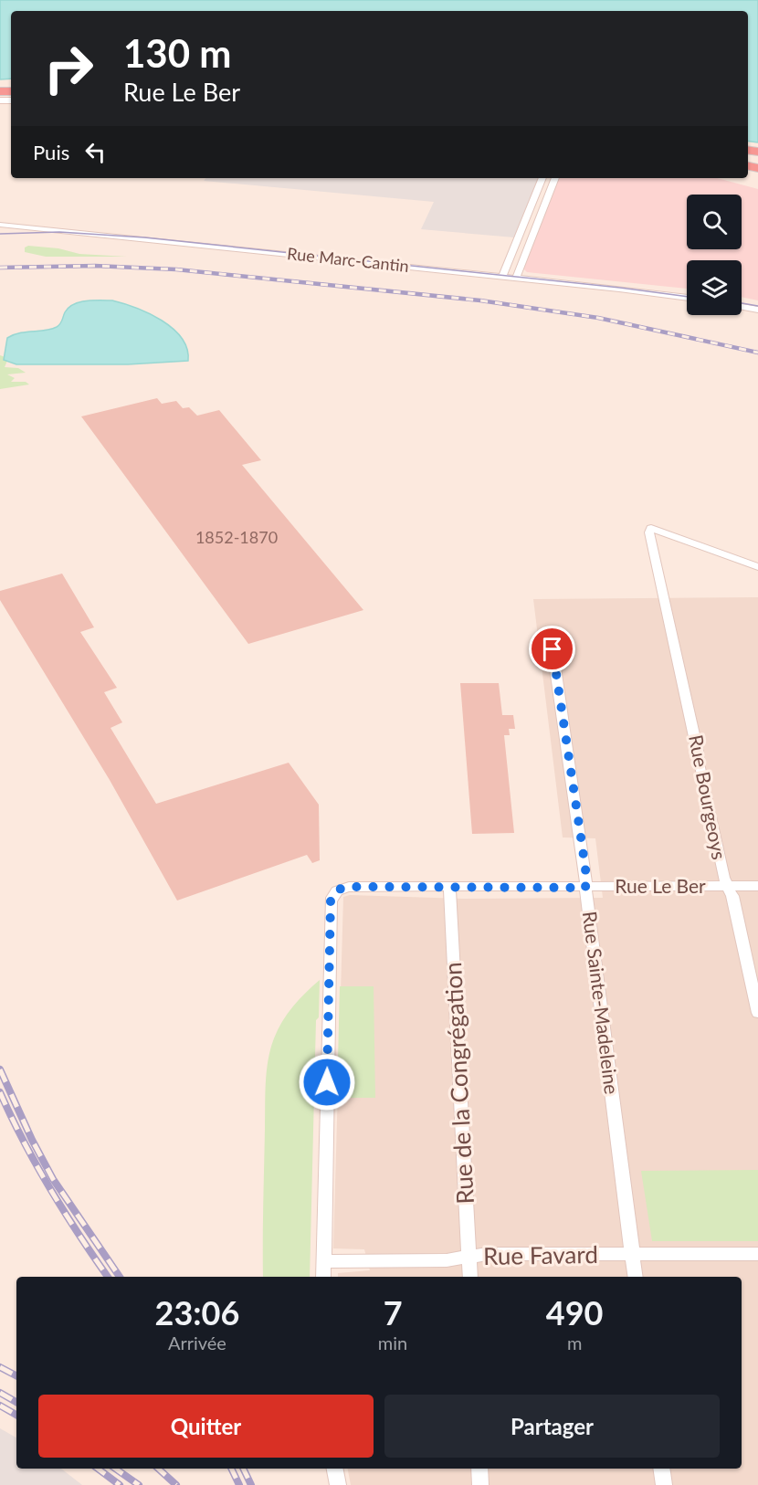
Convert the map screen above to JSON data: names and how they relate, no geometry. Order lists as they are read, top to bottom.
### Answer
{
  "streets": {
    "street": [
      "Rue Marc-Cantin",
      "Rue Bourgeoys",
      "Rue Le Ber",
      "Rue Sainte-Madeleine",
      "Rue de la Congrégation",
      "Rue Favard"
    ]
  },
  "crossings": [
    ["Rue Bourgeoys", "Rue Le Ber"],
    ["Rue Le Ber", "Rue Sainte-Madeleine"],
    ["Rue Le Ber", "Rue de la Congrégation"],
    ["Rue Le Ber", "Rue Favard"],
    ["Rue Sainte-Madeleine", "Rue Favard"],
    ["Rue de la Congrégation", "Rue Favard"]
  ],
  "house_numbers": ["1852-1870"],
  "page": {
    "turn": ["130 m", "Rue Le Ber"],
    "then": "Puis",
    "eta": [
      "23:06",
      "Arrivée",
      "7",
      "min",
      "490",
      "m"
    ],
    "buttons": ["Quitter", "Partager"]
  }
}
